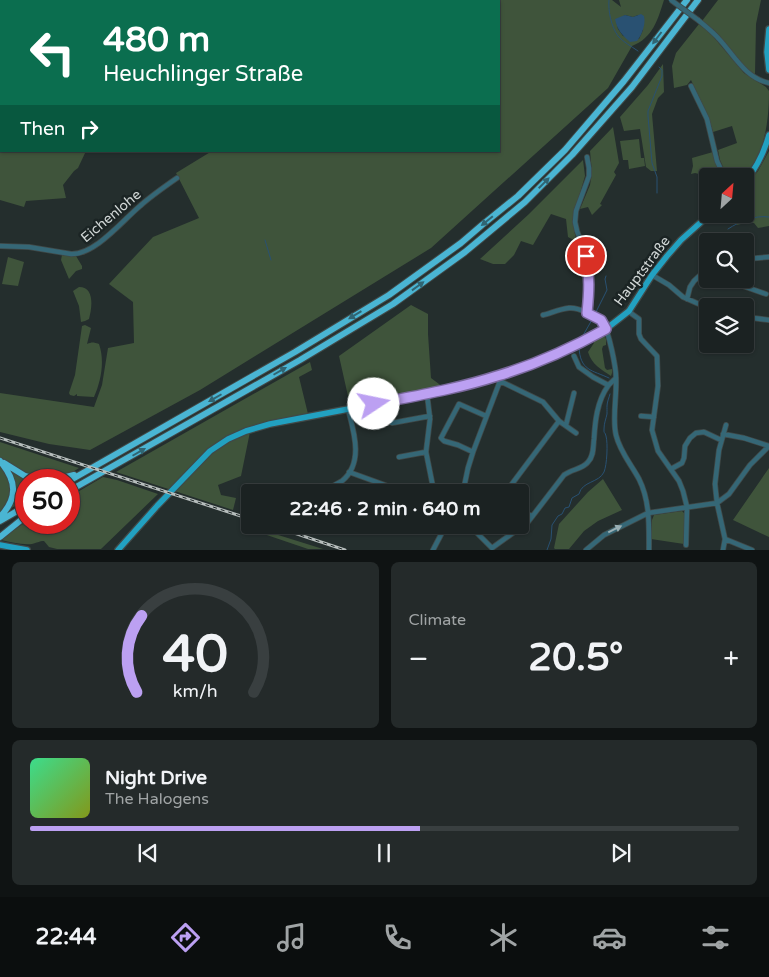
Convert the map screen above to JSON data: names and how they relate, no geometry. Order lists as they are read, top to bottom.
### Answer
{
  "streets": {
    "main road": ["Hauptstraße"],
    "street": ["Eichenlohe"]
  },
  "north": "top right",
  "page": {
    "turn": ["480 m", "Heuchlinger Straße"],
    "then": "Then",
    "limit": "50",
    "trip": "22:46 · 2 min · 640 m",
    "tile": "Climate",
    "heat": ["−", "20.5°", "+"],
    "song": ["Night Drive", "The Halogens"],
    "tabs": "22:44",
    "gauge": ["40", "km/h"]
  }
}
